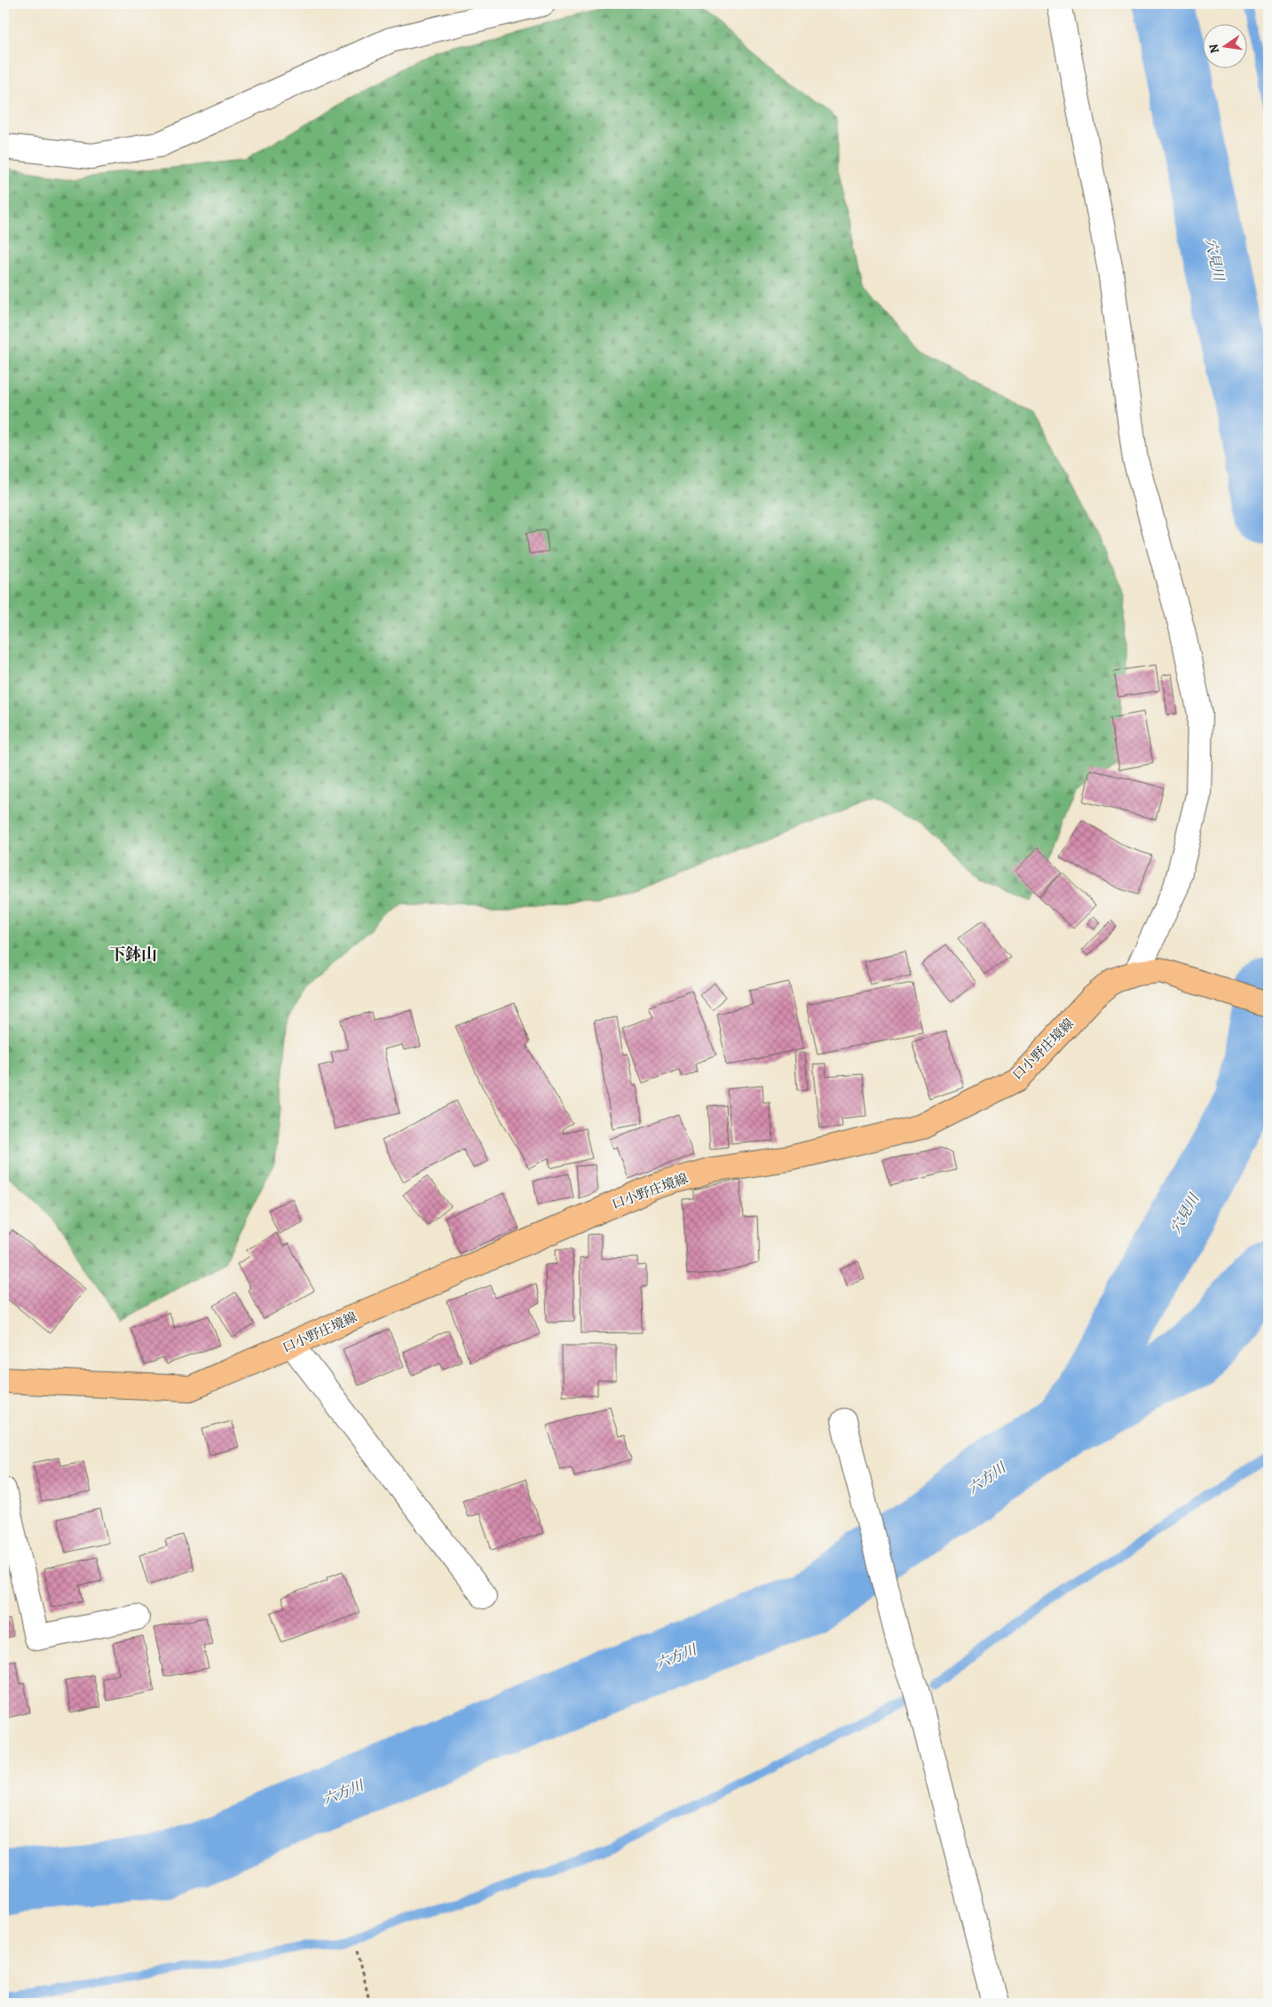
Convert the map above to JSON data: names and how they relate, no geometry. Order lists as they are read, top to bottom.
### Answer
{
  "streets": {
    "main road": ["口小野庄境線"]
  },
  "districts": ["下鉢山"],
  "water": ["穴見川", "六方川"],
  "north": "left"
}
